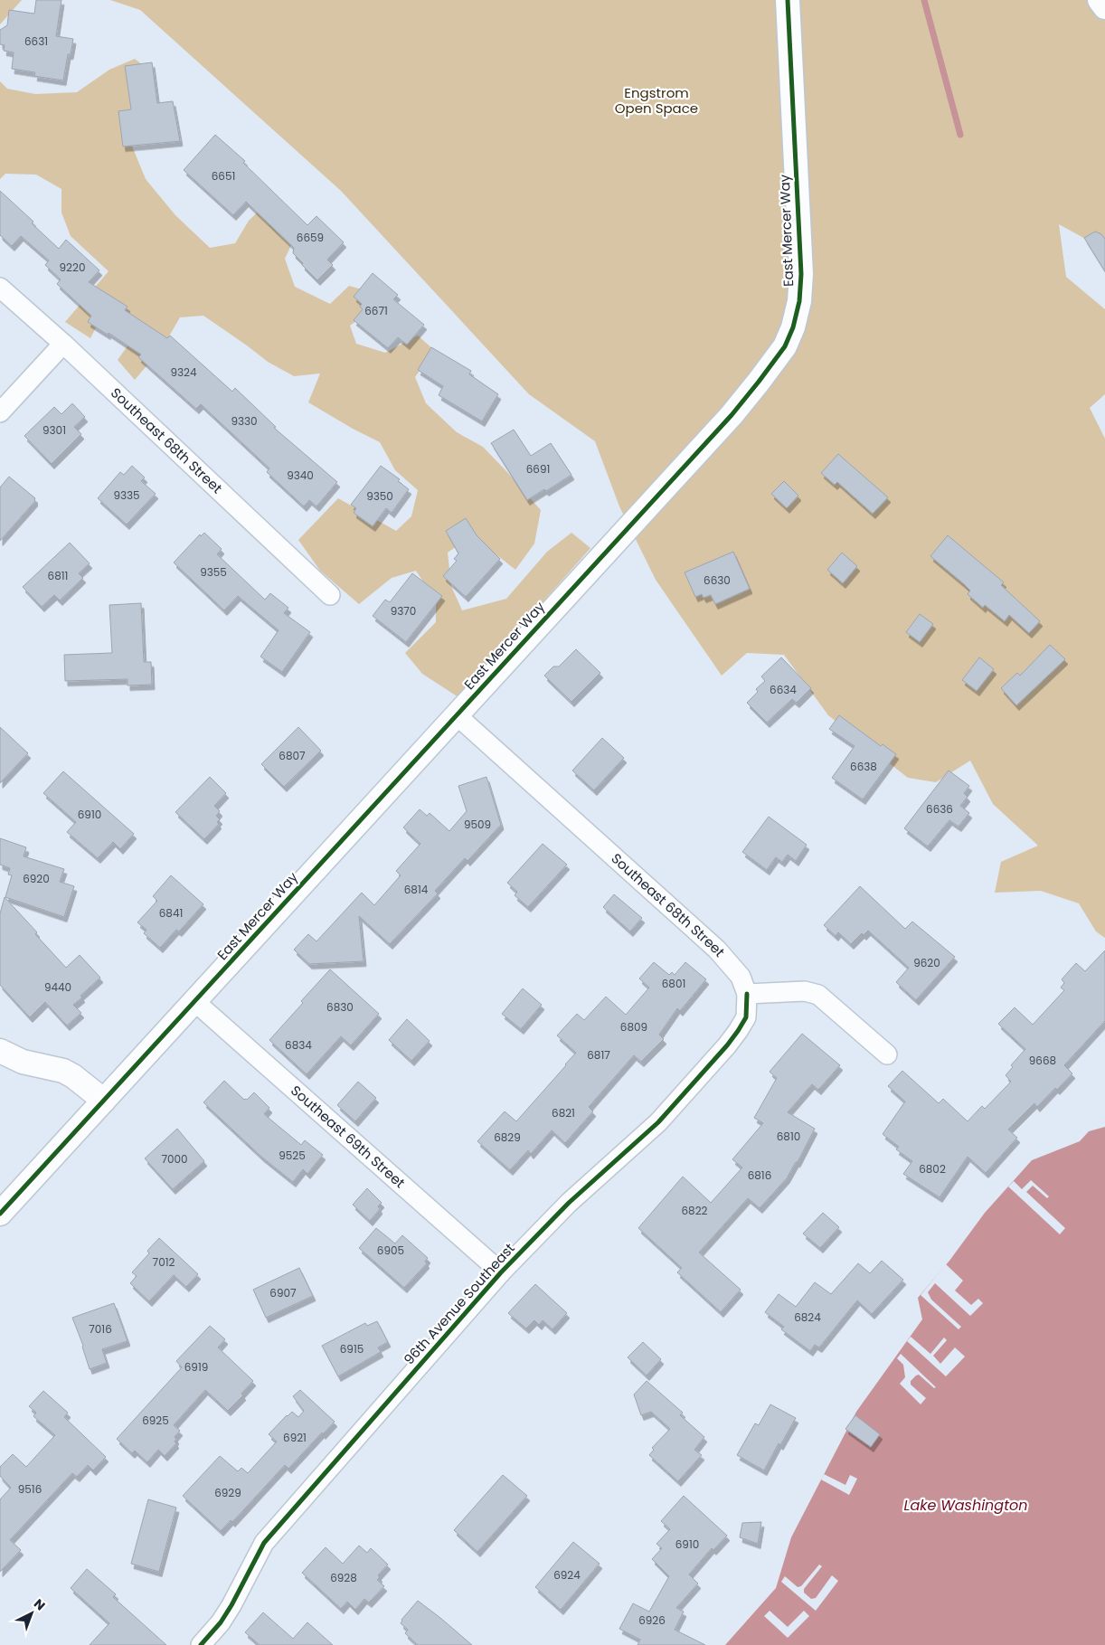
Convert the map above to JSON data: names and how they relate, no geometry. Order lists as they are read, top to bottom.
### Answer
{
  "streets": {
    "street": [
      "East Mercer Way",
      "Southeast 68th Street",
      "Southeast 69th Street",
      "96th Avenue Southeast"
    ]
  },
  "crossings": [
    ["East Mercer Way", "Southeast 68th Street"],
    ["East Mercer Way", "Southeast 69th Street"],
    ["Southeast 68th Street", "96th Avenue Southeast"],
    ["Southeast 69th Street", "96th Avenue Southeast"]
  ],
  "water": ["Lake Washington"],
  "parks": ["Engstrom Open Space"],
  "house_numbers": [
    "6631",
    "6651",
    "6659",
    "9220",
    "6671",
    "9324",
    "9330",
    "9301",
    "6691",
    "9340",
    "9335",
    "9350",
    "9355",
    "6811",
    "6630",
    "9370",
    "6634",
    "6807",
    "6638",
    "6636",
    "6910",
    "9509",
    "6920",
    "6814",
    "6841",
    "9620",
    "6801",
    "9440",
    "6830",
    "6809",
    "6834",
    "6817",
    "9668",
    "6821",
    "6810",
    "6829",
    "9525",
    "7000",
    "6802",
    "6816",
    "6822",
    "6905",
    "7012",
    "6907",
    "6824",
    "7016",
    "6915",
    "6919",
    "6925",
    "6921",
    "9516",
    "6929",
    "6910",
    "6924",
    "6928",
    "6926"
  ],
  "north": "top right"
}
